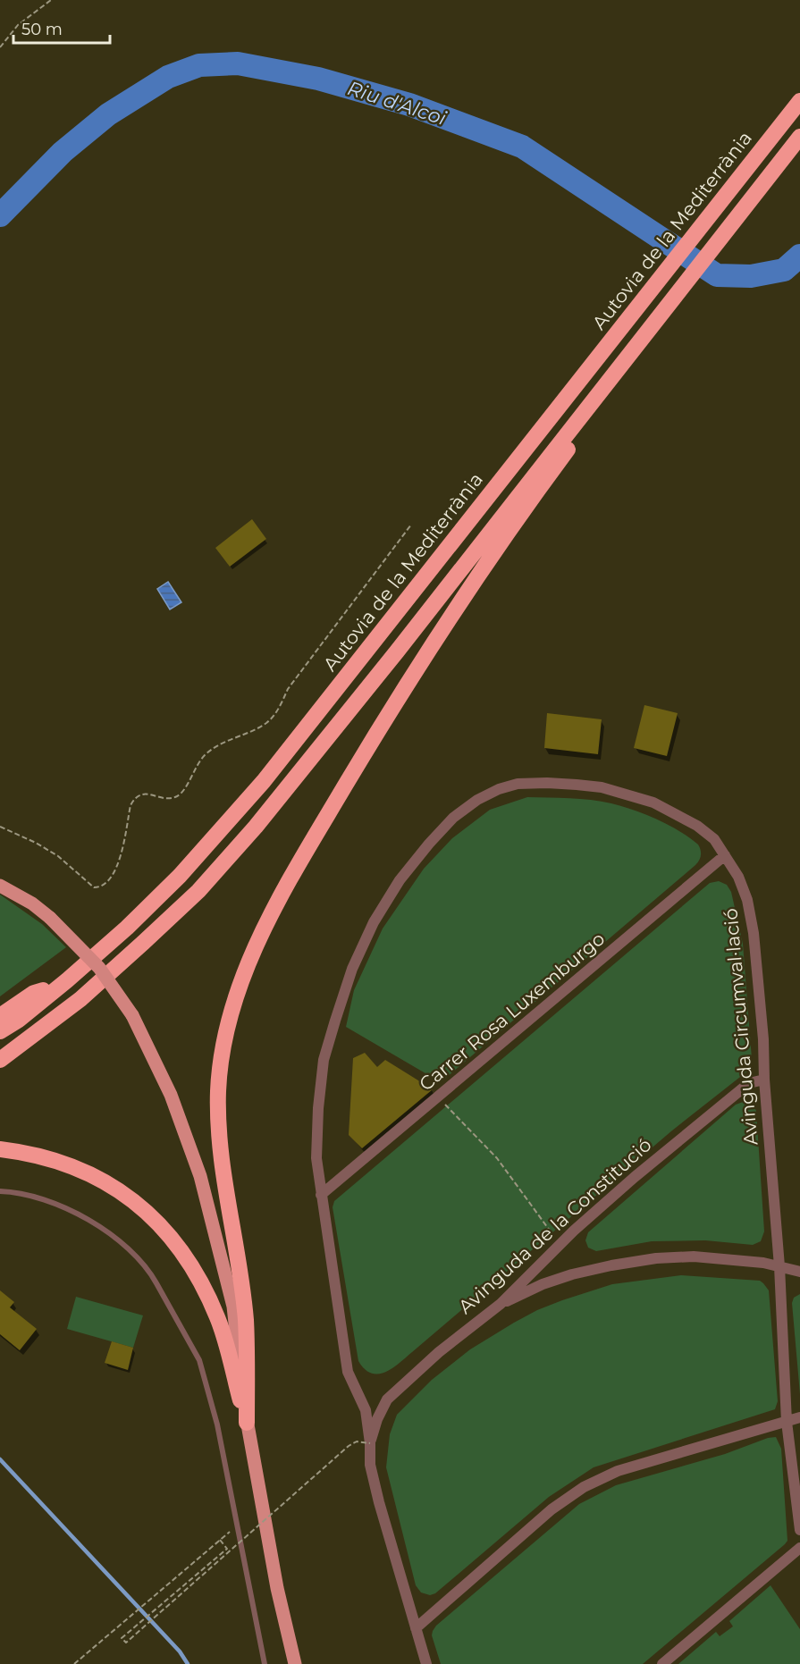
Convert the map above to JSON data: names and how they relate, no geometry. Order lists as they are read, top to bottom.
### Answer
{
  "streets": {
    "highway": ["Autovia de la Mediterrània"],
    "street": ["Carrer Rosa Luxemburgo", "Avinguda Circumval·lació", "Avinguda de la Constitució"]
  },
  "crossings": [
    ["Carrer Rosa Luxemburgo", "Avinguda Circumval·lació"],
    ["Avinguda Circumval·lació", "Avinguda de la Constitució"]
  ],
  "water": ["Riu d'Alcoi"],
  "scale_bar": "50 m"
}
